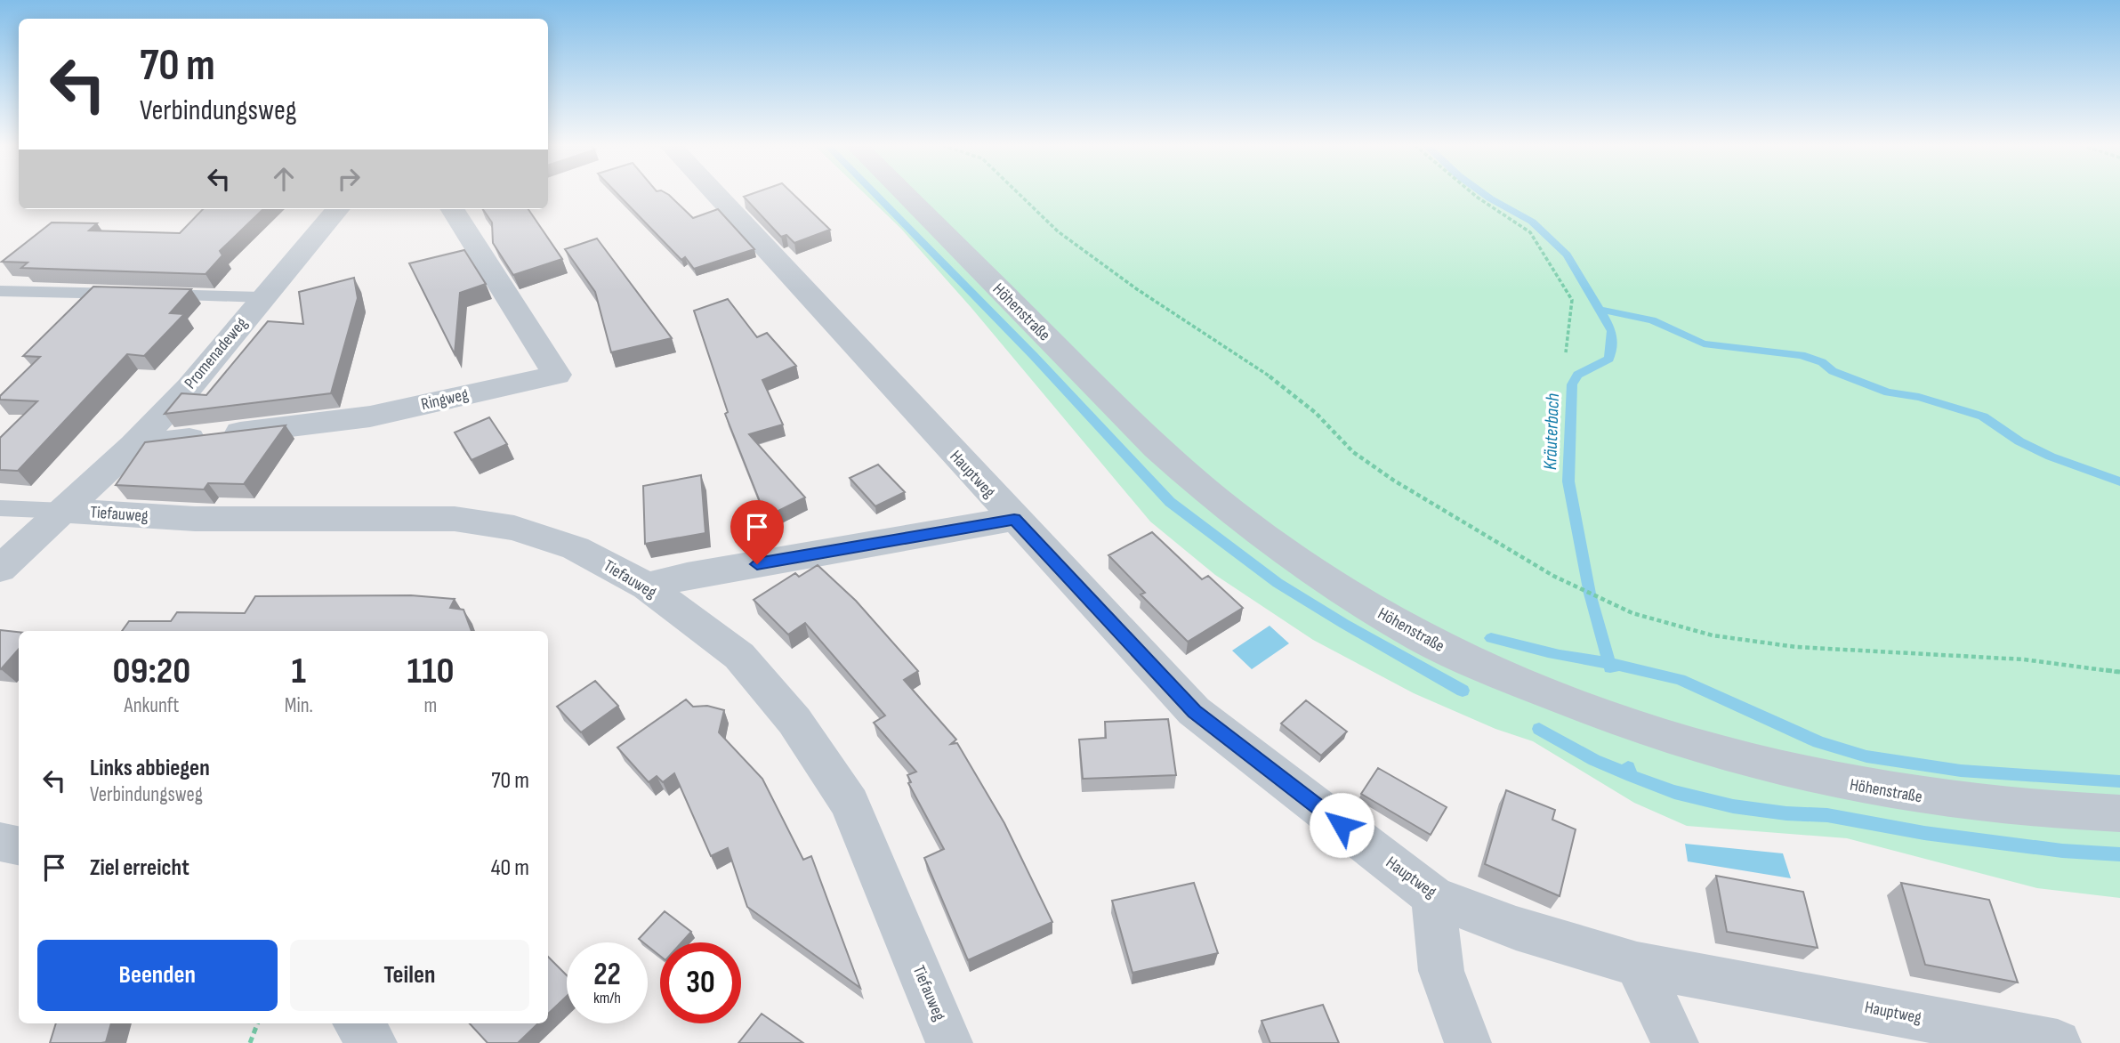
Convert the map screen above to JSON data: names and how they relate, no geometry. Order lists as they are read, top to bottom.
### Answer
{
  "streets": {
    "street": [
      "Höhenstraße",
      "Promenadeweg",
      "Ringweg",
      "Hauptweg",
      "Tiefauweg"
    ]
  },
  "crossings": [
    ["Promenadeweg", "Ringweg"],
    ["Promenadeweg", "Tiefauweg"]
  ],
  "water": ["Kräuterbach"],
  "page": {
    "turn": ["70 m", "Verbindungsweg"],
    "eta": [
      "09:20",
      "Ankunft",
      "1",
      "Min.",
      "110",
      "m"
    ],
    "list": [
      {
        "name": "Links abbiegen",
        "note": "Verbindungsweg",
        "value": "70 m"
      },
      {
        "name": "Ziel erreicht",
        "value": "40 m"
      }
    ],
    "buttons": ["Beenden", "Teilen"],
    "speed": "22 km/h",
    "limit": "30"
  }
}
